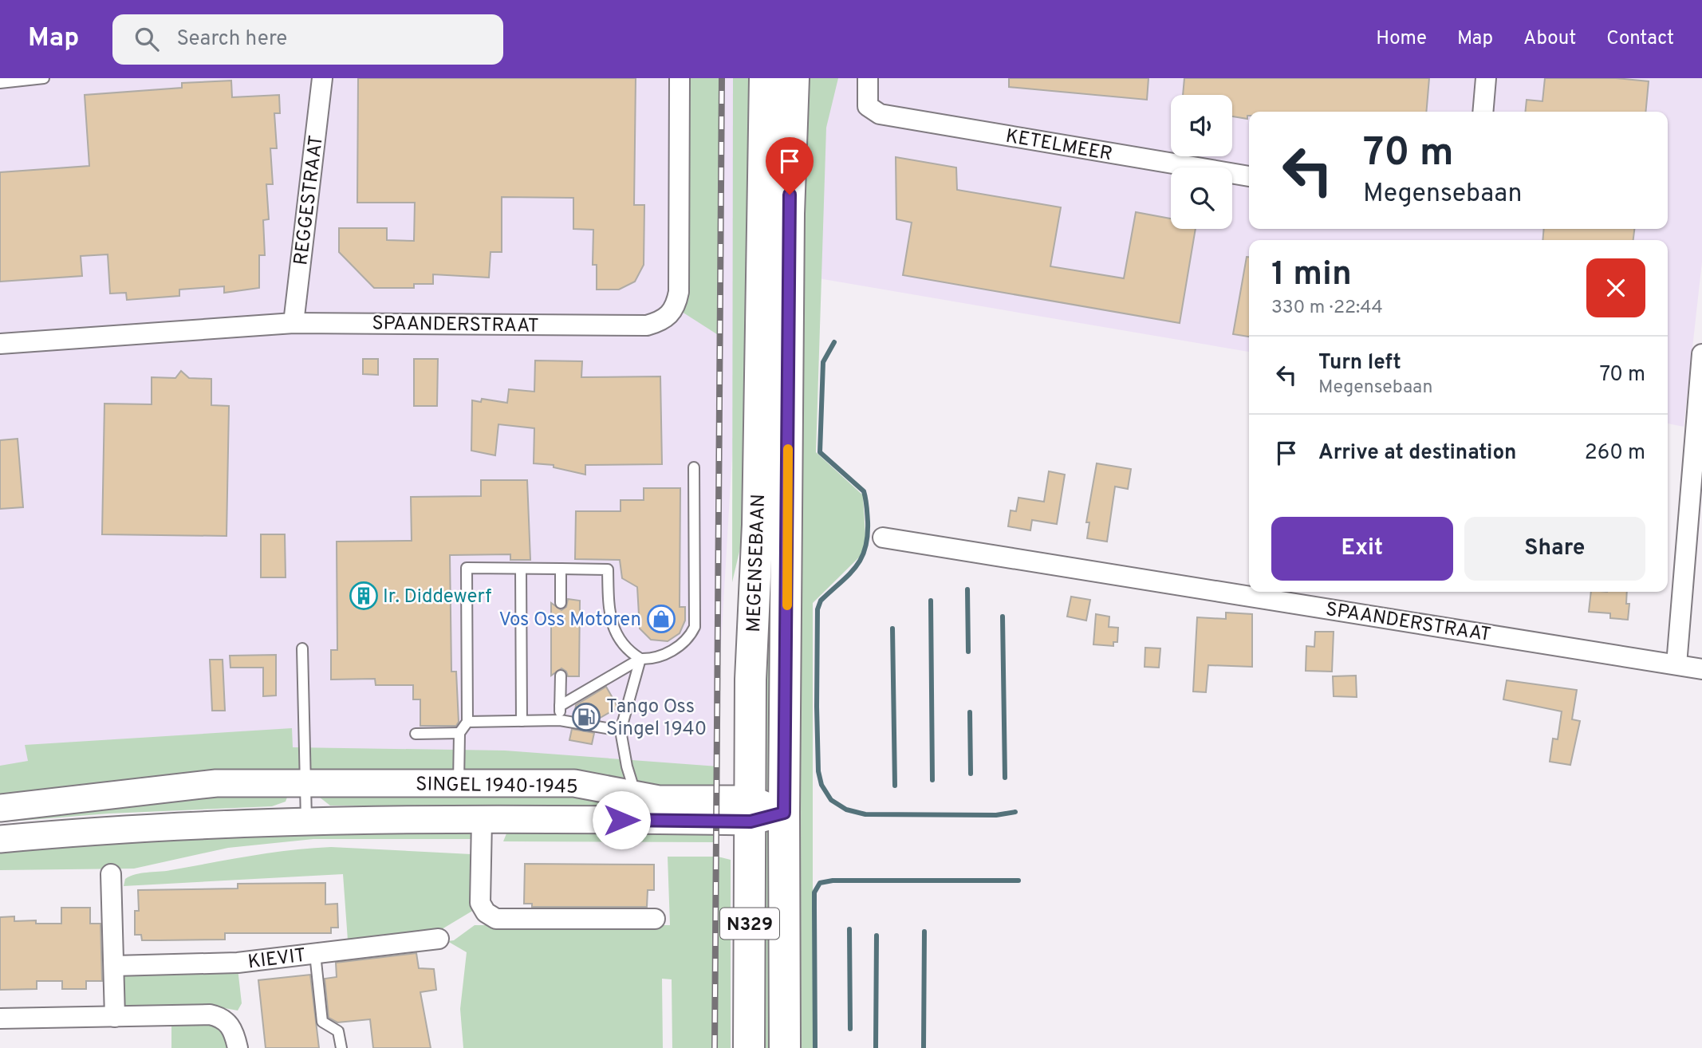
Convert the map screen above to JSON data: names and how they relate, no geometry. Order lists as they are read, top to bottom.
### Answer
{
  "streets": {
    "main road": ["MEGENSEBAAN", "SINGEL 1940-1945", "N329"],
    "street": [
      "KETELMEER",
      "REGGESTRAAT",
      "SPAANDERSTRAAT",
      "KIEVIT"
    ]
  },
  "crossings": [
    ["REGGESTRAAT", "SPAANDERSTRAAT"],
    ["MEGENSEBAAN", "SINGEL 1940-1945"]
  ],
  "places": {
    "building": ["Ir. Diddewerf"],
    "shop": ["Vos Oss Motoren"],
    "fuel station": ["Tango Oss Singel 1940"]
  },
  "page": {
    "header": "Map",
    "search": "Search here",
    "nav": [
      "Home",
      "Map",
      "About",
      "Contact"
    ],
    "turn": ["70 m", "Megensebaan"],
    "heading": ["1 min", "330 m · 22:44"],
    "list": [
      {
        "name": "Turn left",
        "note": "Megensebaan",
        "value": "70 m"
      },
      {
        "name": "Arrive at destination",
        "value": "260 m"
      }
    ],
    "buttons": ["Exit", "Share"]
  }
}
